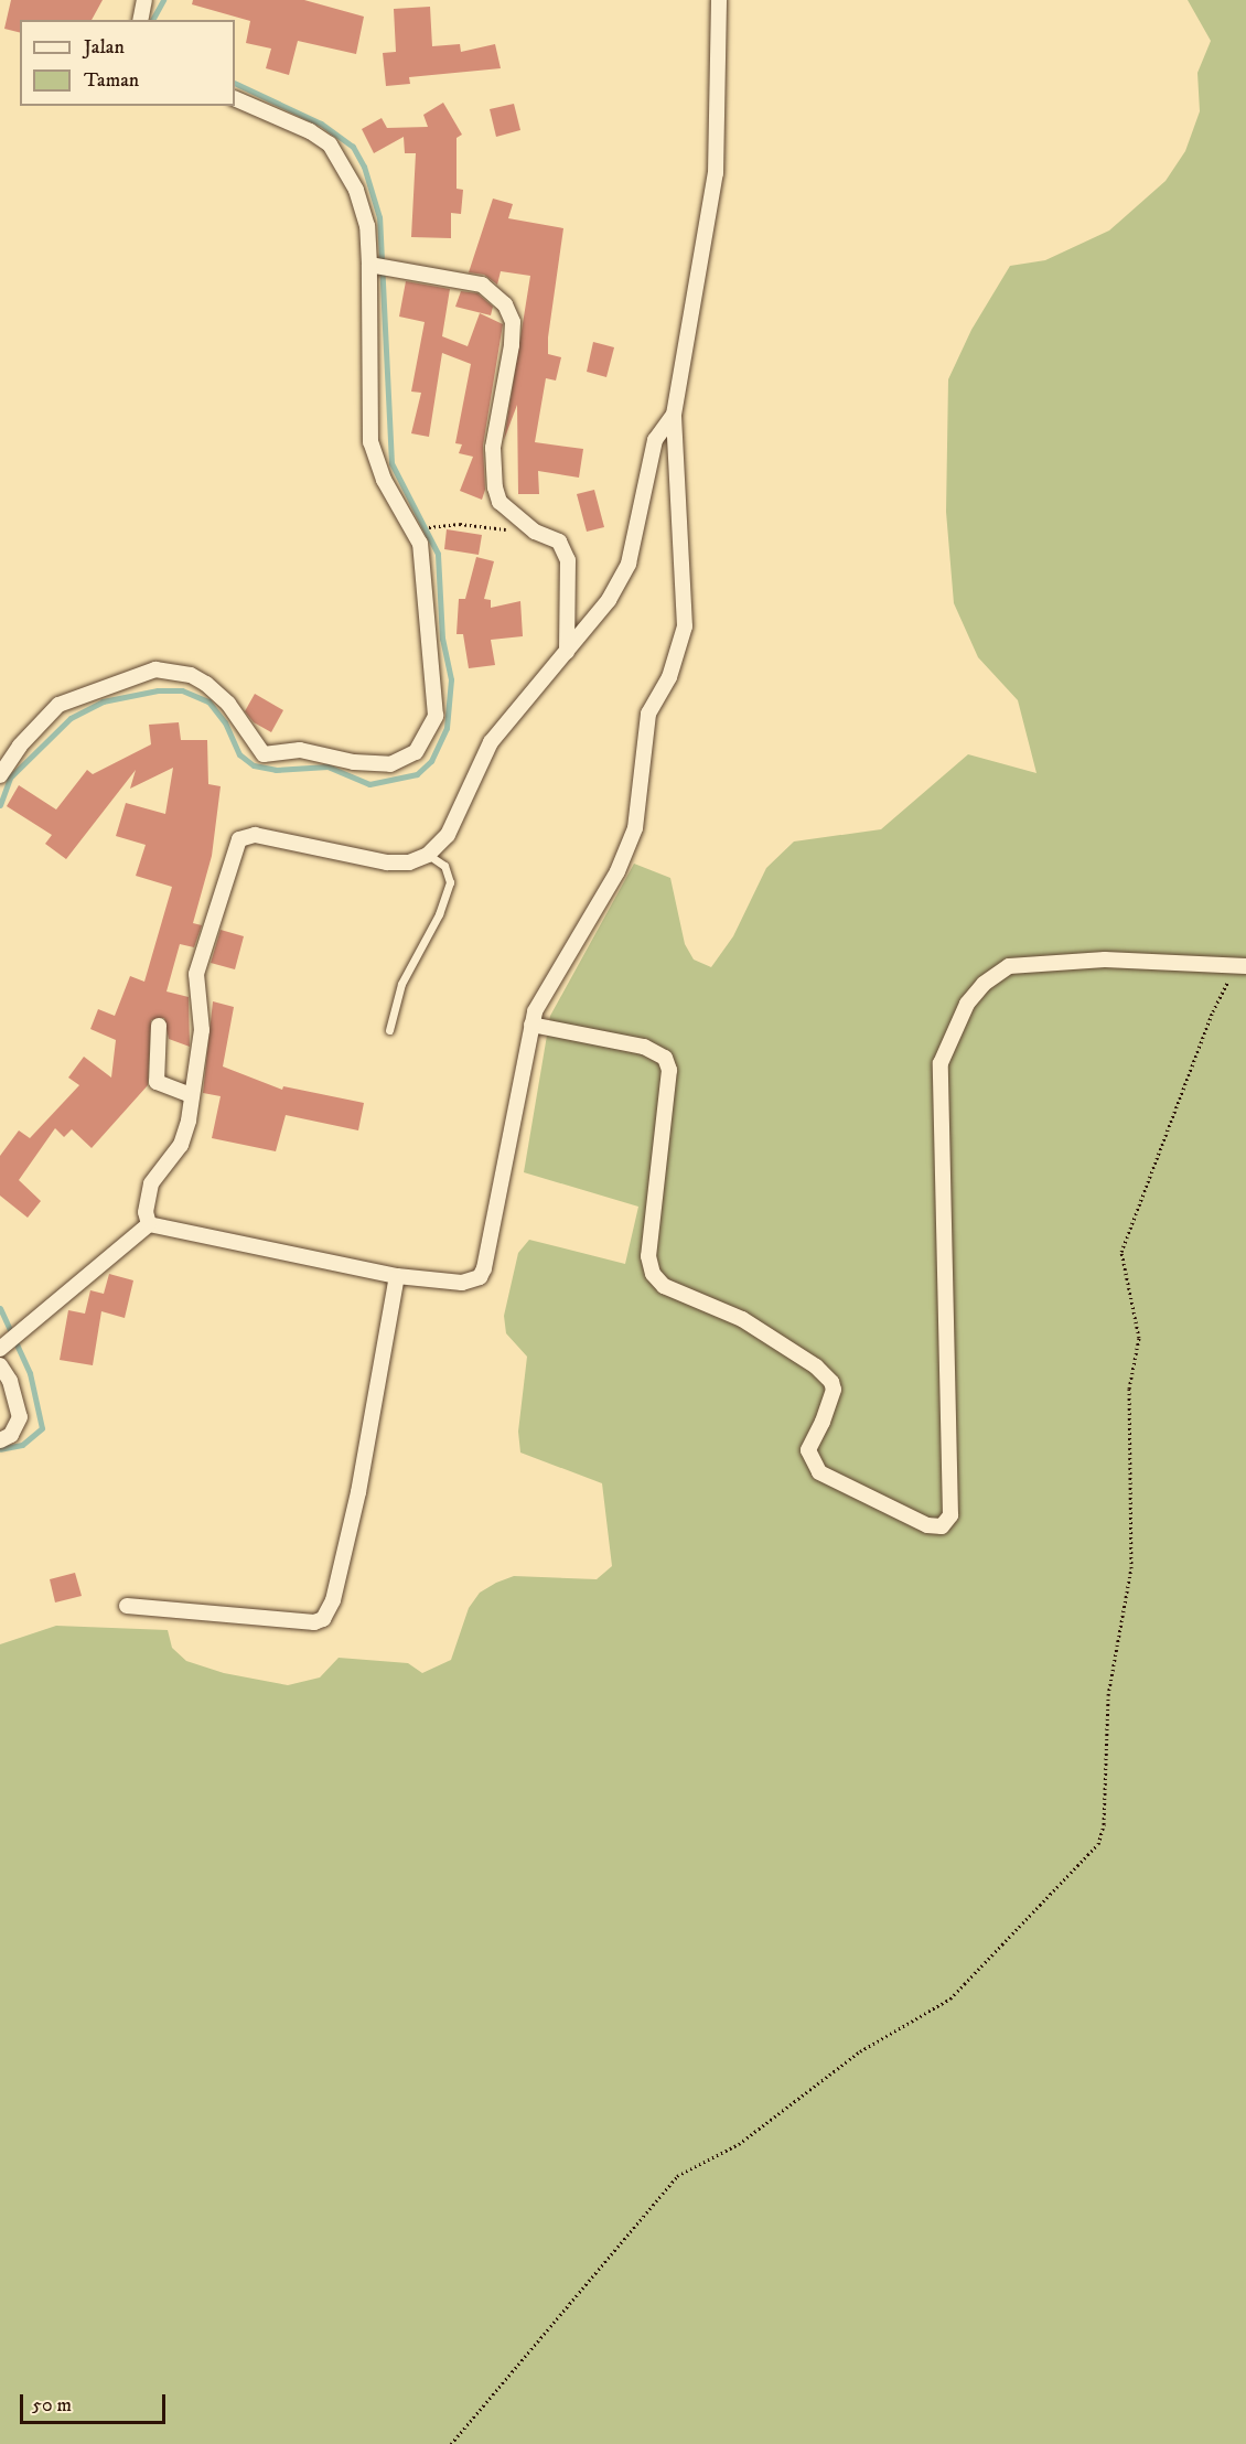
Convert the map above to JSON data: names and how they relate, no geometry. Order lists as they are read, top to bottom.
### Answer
{
  "legend": ["Jalan", "Taman"],
  "scale_bar": "50 m"
}
